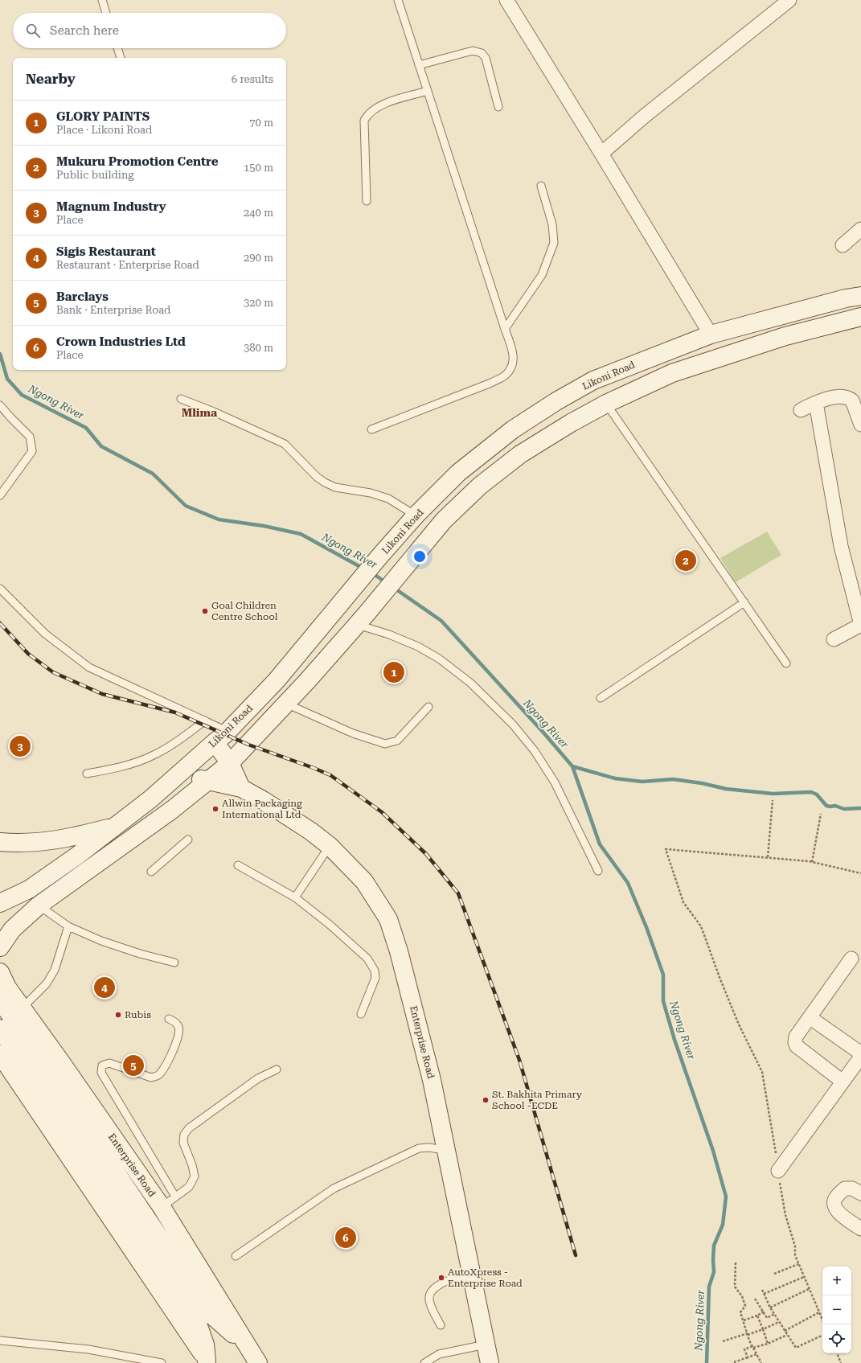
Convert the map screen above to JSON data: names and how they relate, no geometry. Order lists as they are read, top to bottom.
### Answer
{
  "streets": {
    "main road": ["Likoni Road", "Enterprise Road"]
  },
  "crossings": [
    ["Likoni Road", "Enterprise Road"]
  ],
  "districts": ["Mlima"],
  "water": ["Ngong River"],
  "places": [
    "Goal Children Centre School",
    "Allwin Packaging International Ltd",
    "Rubis",
    "St. Bakhita Primary School -ECDE",
    "AutoXpress - Enterprise Road"
  ],
  "page": {
    "search": "Search here",
    "heading": ["Nearby", "6 results"],
    "list": [
      {
        "mark": "1",
        "name": "GLORY PAINTS",
        "note": "Place · Likoni Road",
        "value": "70 m"
      },
      {
        "mark": "2",
        "name": "Mukuru Promotion Centre",
        "note": "Public building",
        "value": "150 m"
      },
      {
        "mark": "3",
        "name": "Magnum Industry",
        "note": "Place",
        "value": "240 m"
      },
      {
        "mark": "4",
        "name": "Sigis Restaurant",
        "note": "Restaurant · Enterprise Road",
        "value": "290 m"
      },
      {
        "mark": "5",
        "name": "Barclays",
        "note": "Bank · Enterprise Road",
        "value": "320 m"
      },
      {
        "mark": "6",
        "name": "Crown Industries Ltd",
        "note": "Place",
        "value": "380 m"
      }
    ],
    "pins": [
      "2",
      "1",
      "3",
      "4",
      "5",
      "6"
    ],
    "map_buttons": ["+", "−"]
  }
}
